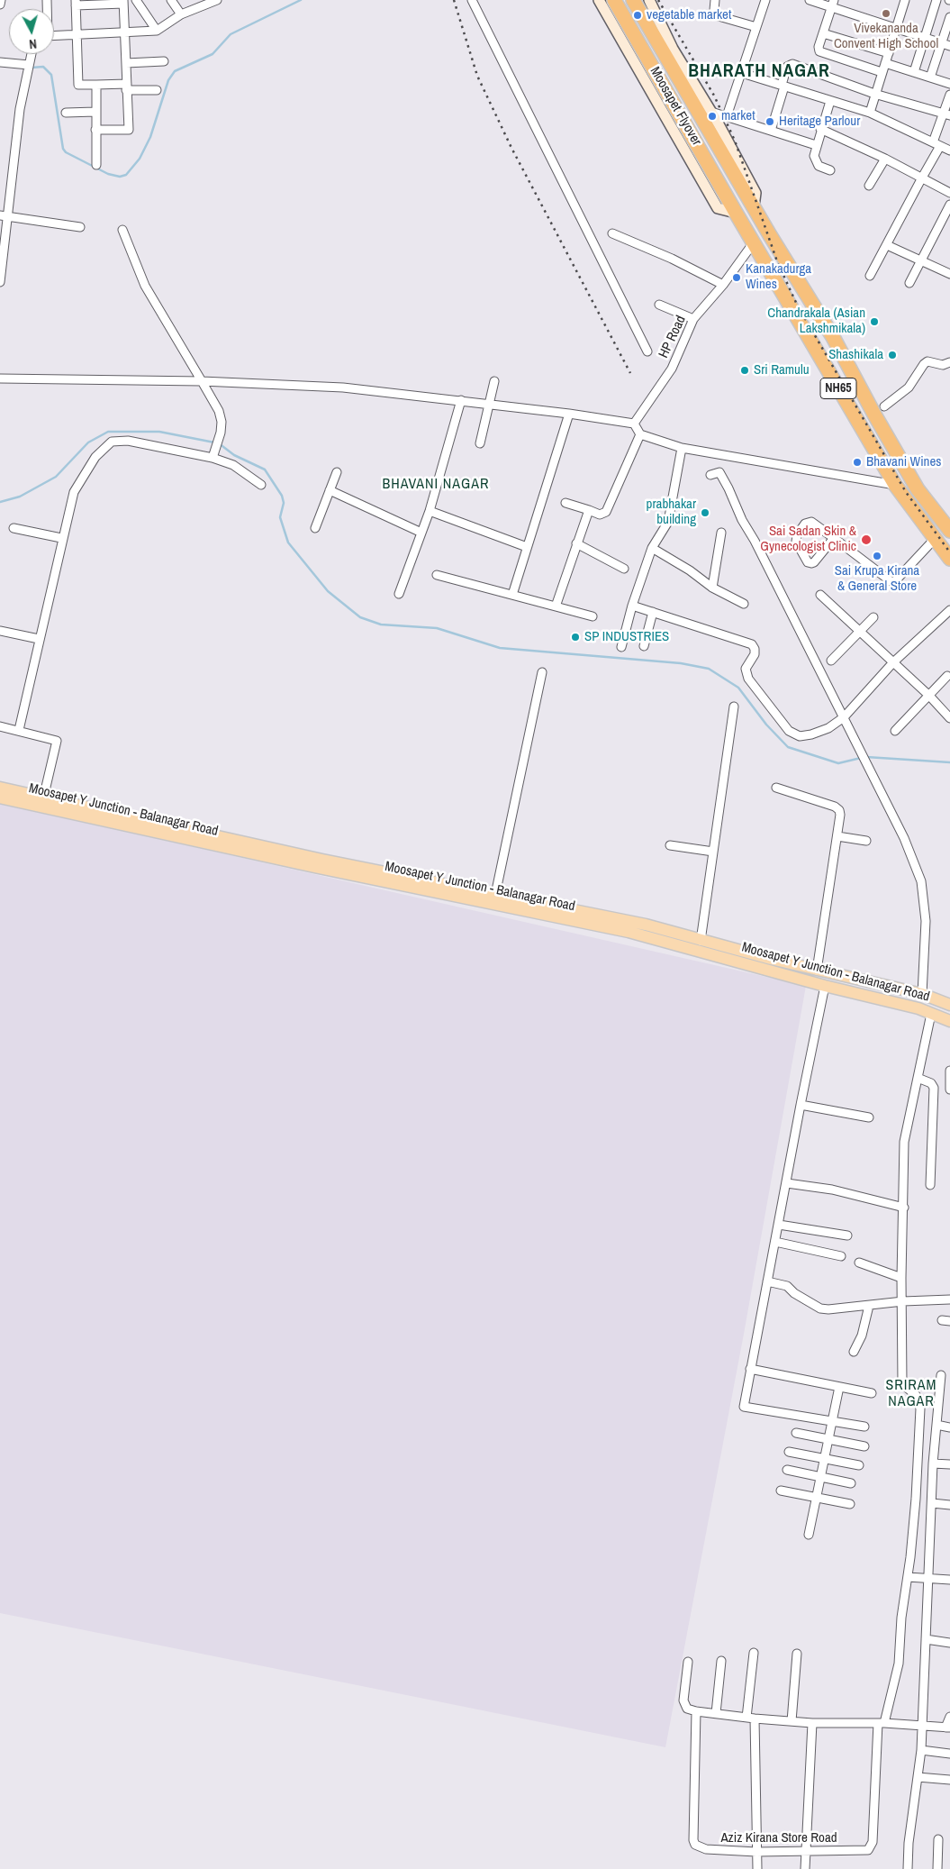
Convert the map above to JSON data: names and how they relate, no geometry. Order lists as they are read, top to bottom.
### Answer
{
  "streets": {
    "highway": ["Moosapet Flyover", "NH65"],
    "main road": ["Moosapet Y Junction - Balanagar Road"],
    "street": ["HP Road", "Aziz Kirana Store Road"]
  },
  "crossings": [
    ["Moosapet Flyover", "NH65"],
    ["HP Road", "NH65"]
  ],
  "districts": ["BHARATH NAGAR", "BHAVANI NAGAR", "SRIRAM NAGAR"],
  "places": [
    "Vivekananda Convent High School",
    "vegetable market",
    "market",
    "Heritage Parlour",
    "Kanakadurga Wines",
    "Chandrakala (Asian Lakshmikala)",
    "Shashikala",
    "Sri Ramulu",
    "Bhavani Wines",
    "prabhakar building",
    "Sai Sadan Skin & Gynecologist Clinic",
    "Sai Krupa Kirana & General Store",
    "SP INDUSTRIES"
  ],
  "north": "bottom"
}
